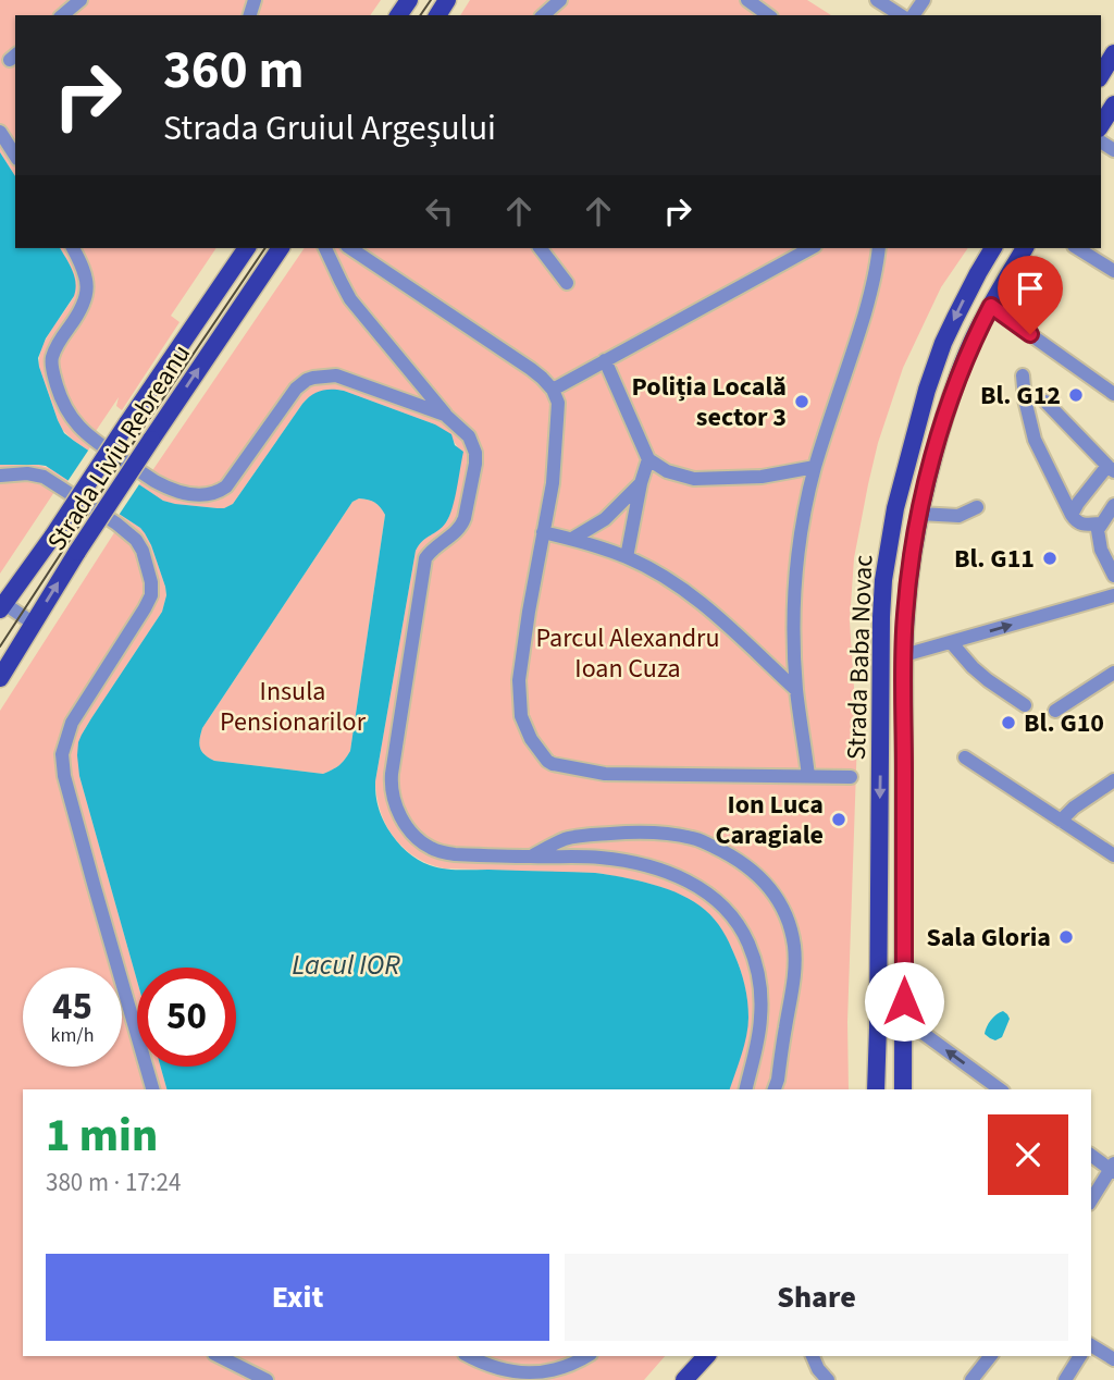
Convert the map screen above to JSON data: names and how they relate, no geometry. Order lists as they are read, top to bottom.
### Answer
{
  "streets": {
    "main road": ["Strada Liviu Rebreanu", "Strada Baba Novac"]
  },
  "water": ["Lacul IOR"],
  "parks": ["Parcul Alexandru Ioan Cuza", "Insula Pensionarilor"],
  "places": [
    "Bl. G12",
    "Poliția Locală sector 3",
    "Bl. G11",
    "Bl. G10",
    "Ion Luca Caragiale",
    "Sala Gloria"
  ],
  "page": {
    "turn": ["360 m", "Strada Gruiul Argeșului"],
    "speed": "45 km/h",
    "limit": "50",
    "heading": ["1 min", "380 m · 17:24"],
    "buttons": ["Exit", "Share"]
  }
}
